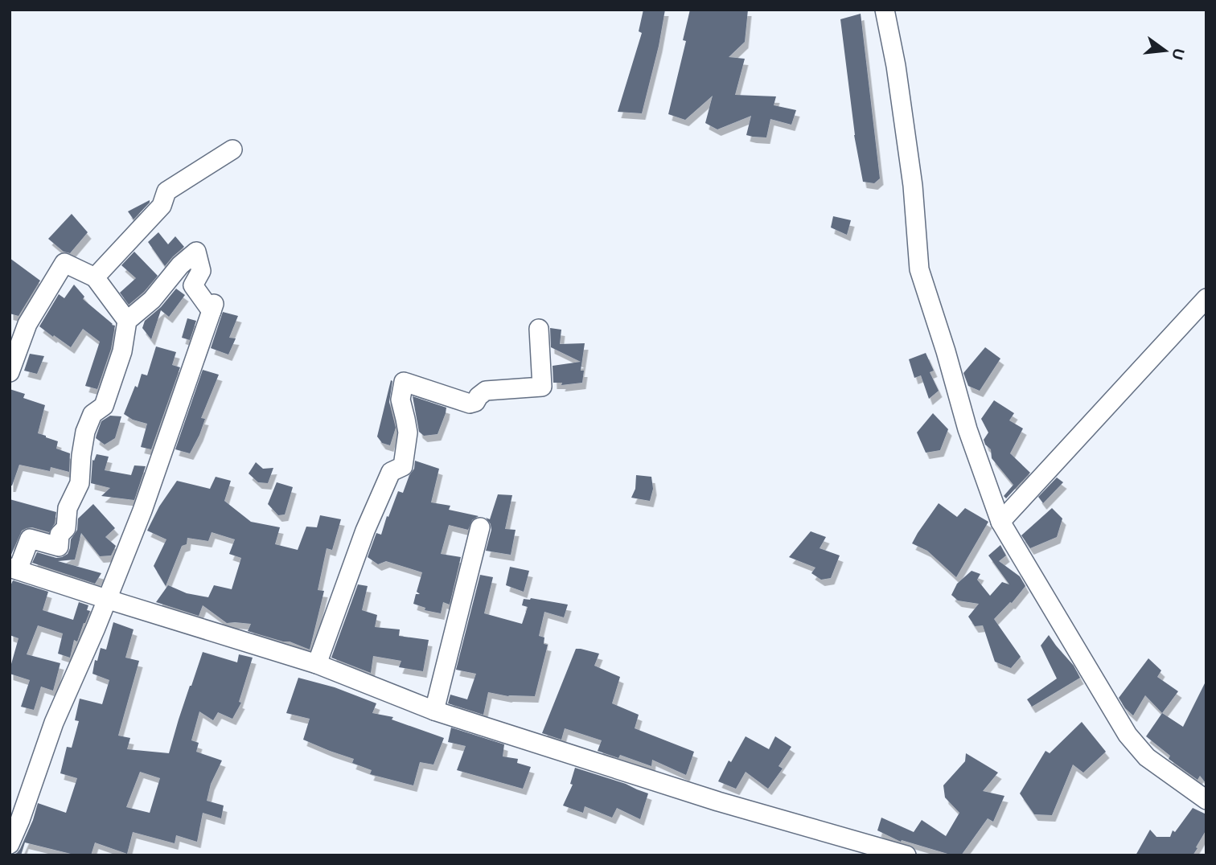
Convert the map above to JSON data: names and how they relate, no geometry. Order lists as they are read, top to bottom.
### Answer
{
  "north": "right"
}
